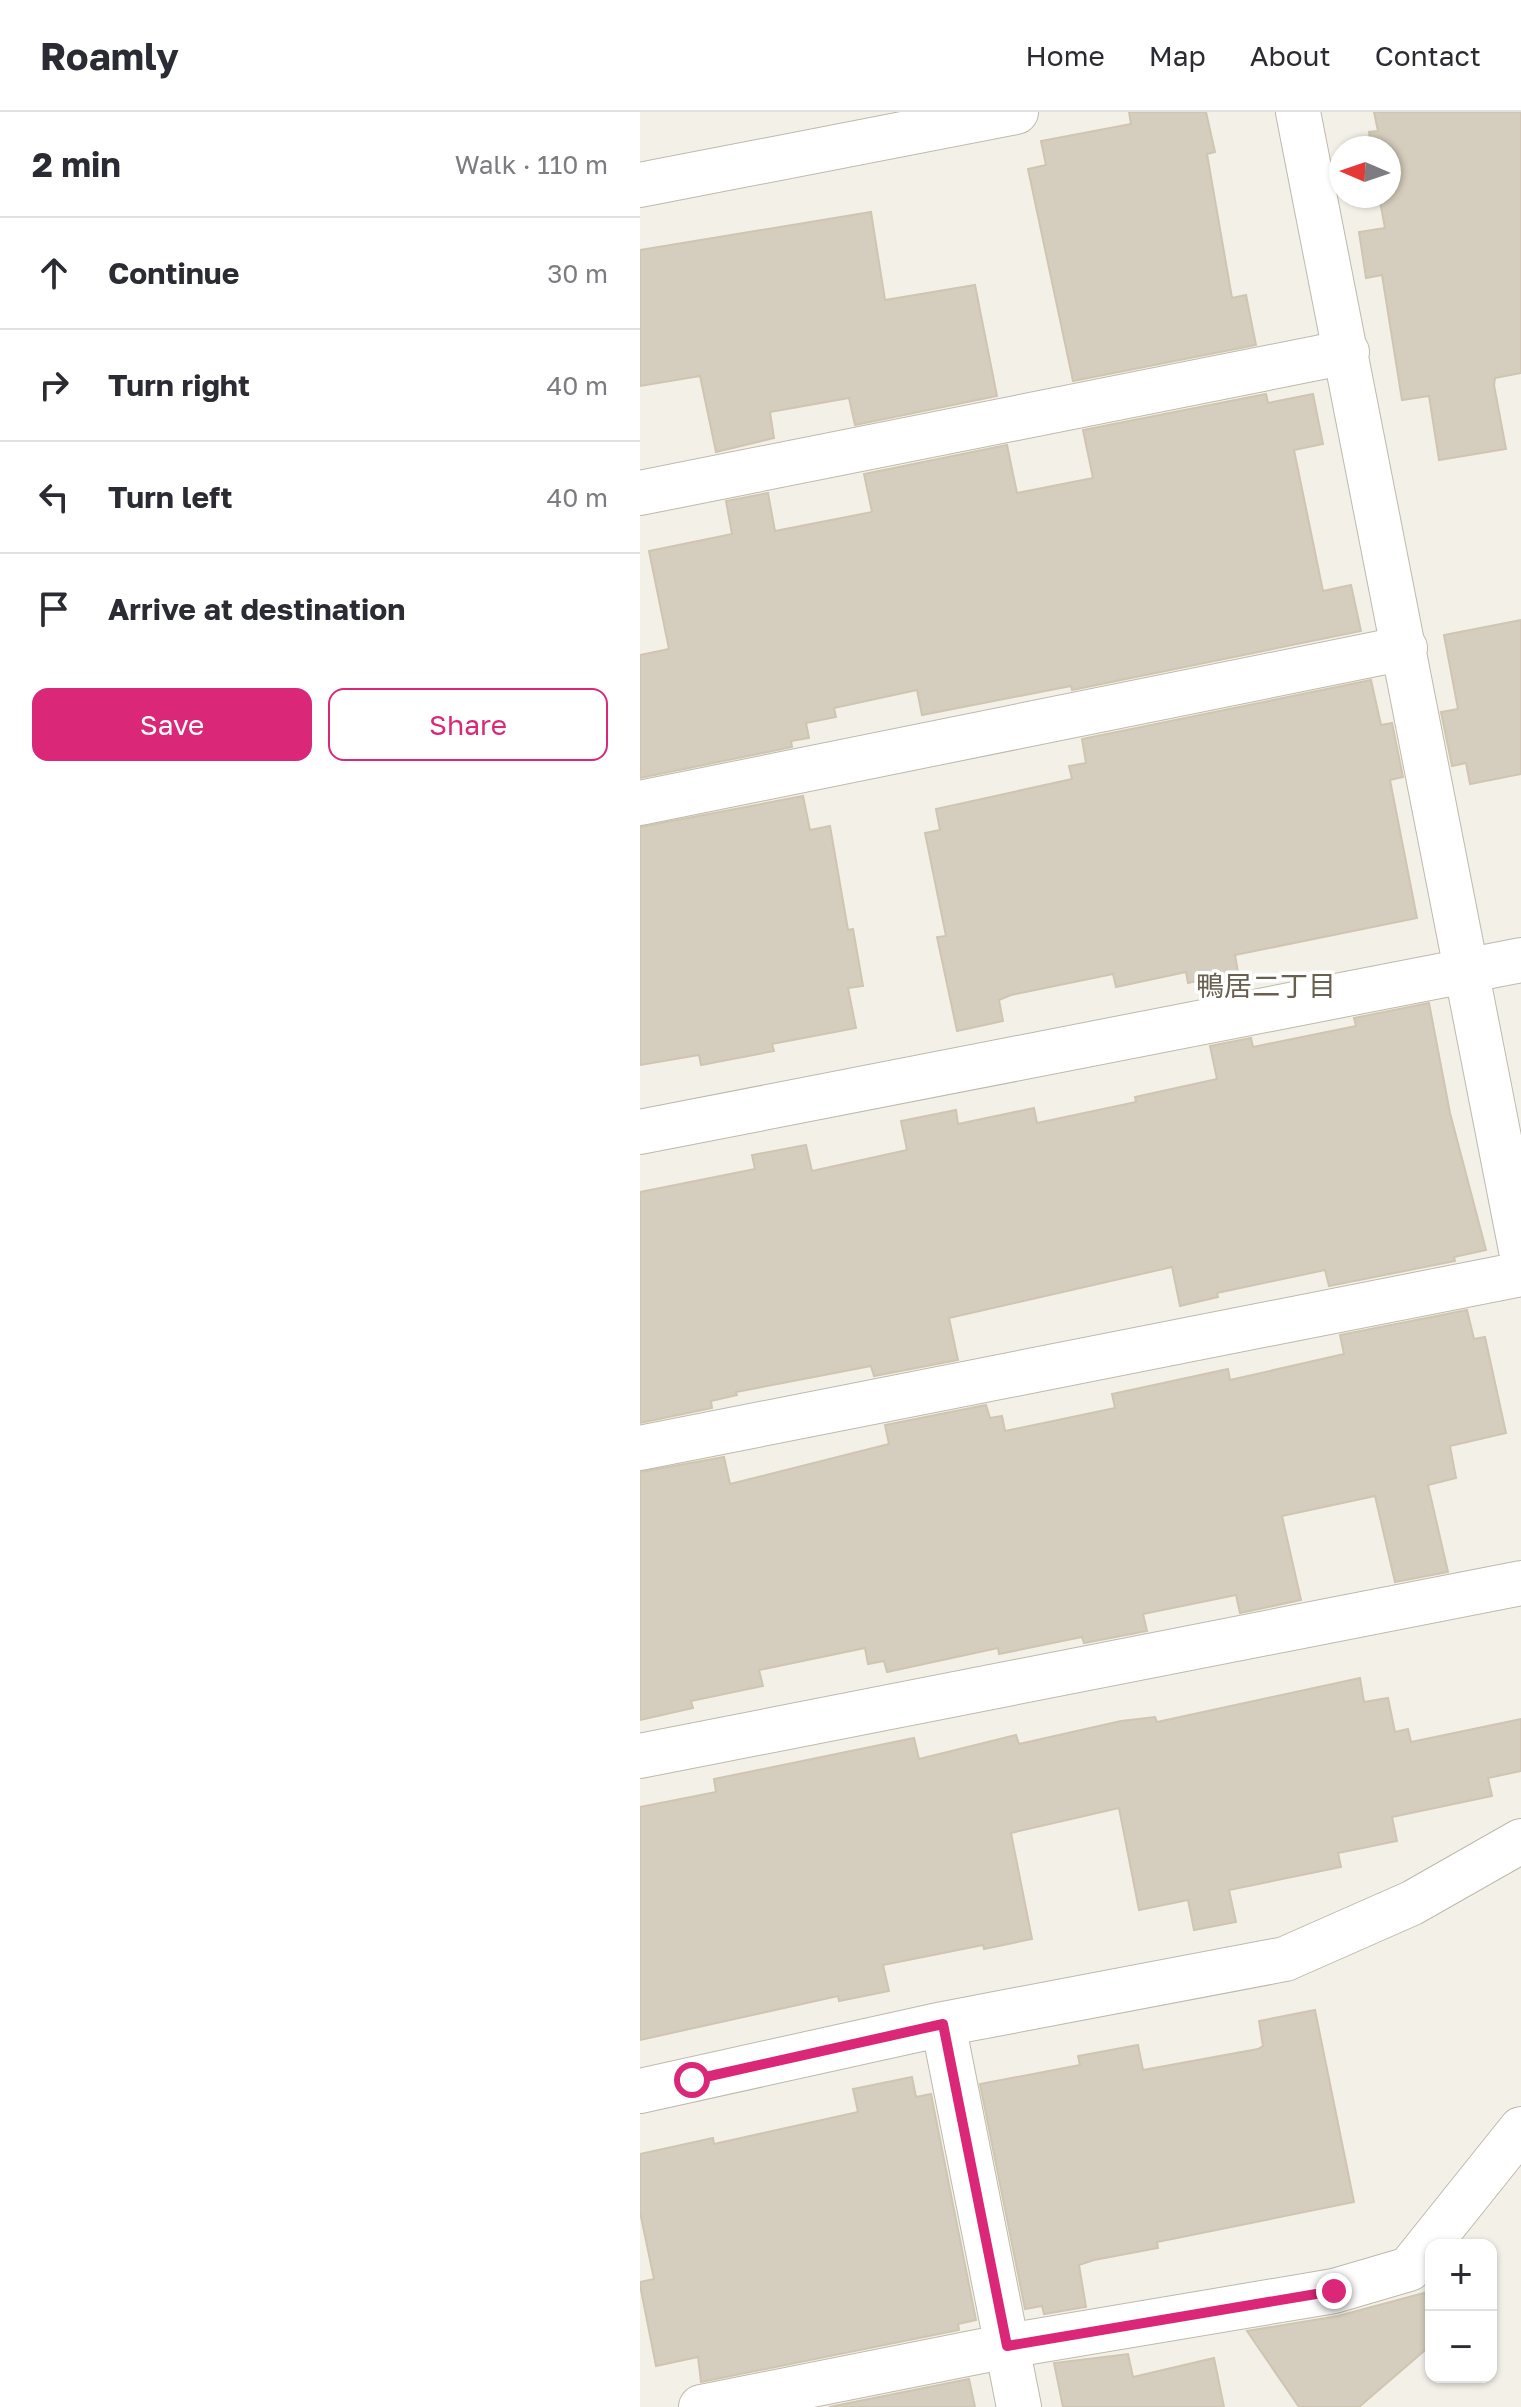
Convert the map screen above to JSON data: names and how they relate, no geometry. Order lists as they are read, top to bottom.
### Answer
{
  "districts": ["鴨居二丁目"],
  "north": "left",
  "page": {
    "header": "Roamly",
    "nav": [
      "Home",
      "Map",
      "About",
      "Contact"
    ],
    "heading": ["2 min", "Walk · 110 m"],
    "list": [
      ["Continue", "30 m"],
      ["Turn right", "40 m"],
      ["Turn left", "40 m"],
      "Arrive at destination"
    ],
    "buttons": ["Save", "Share"],
    "map_buttons": ["+", "−"]
  }
}
